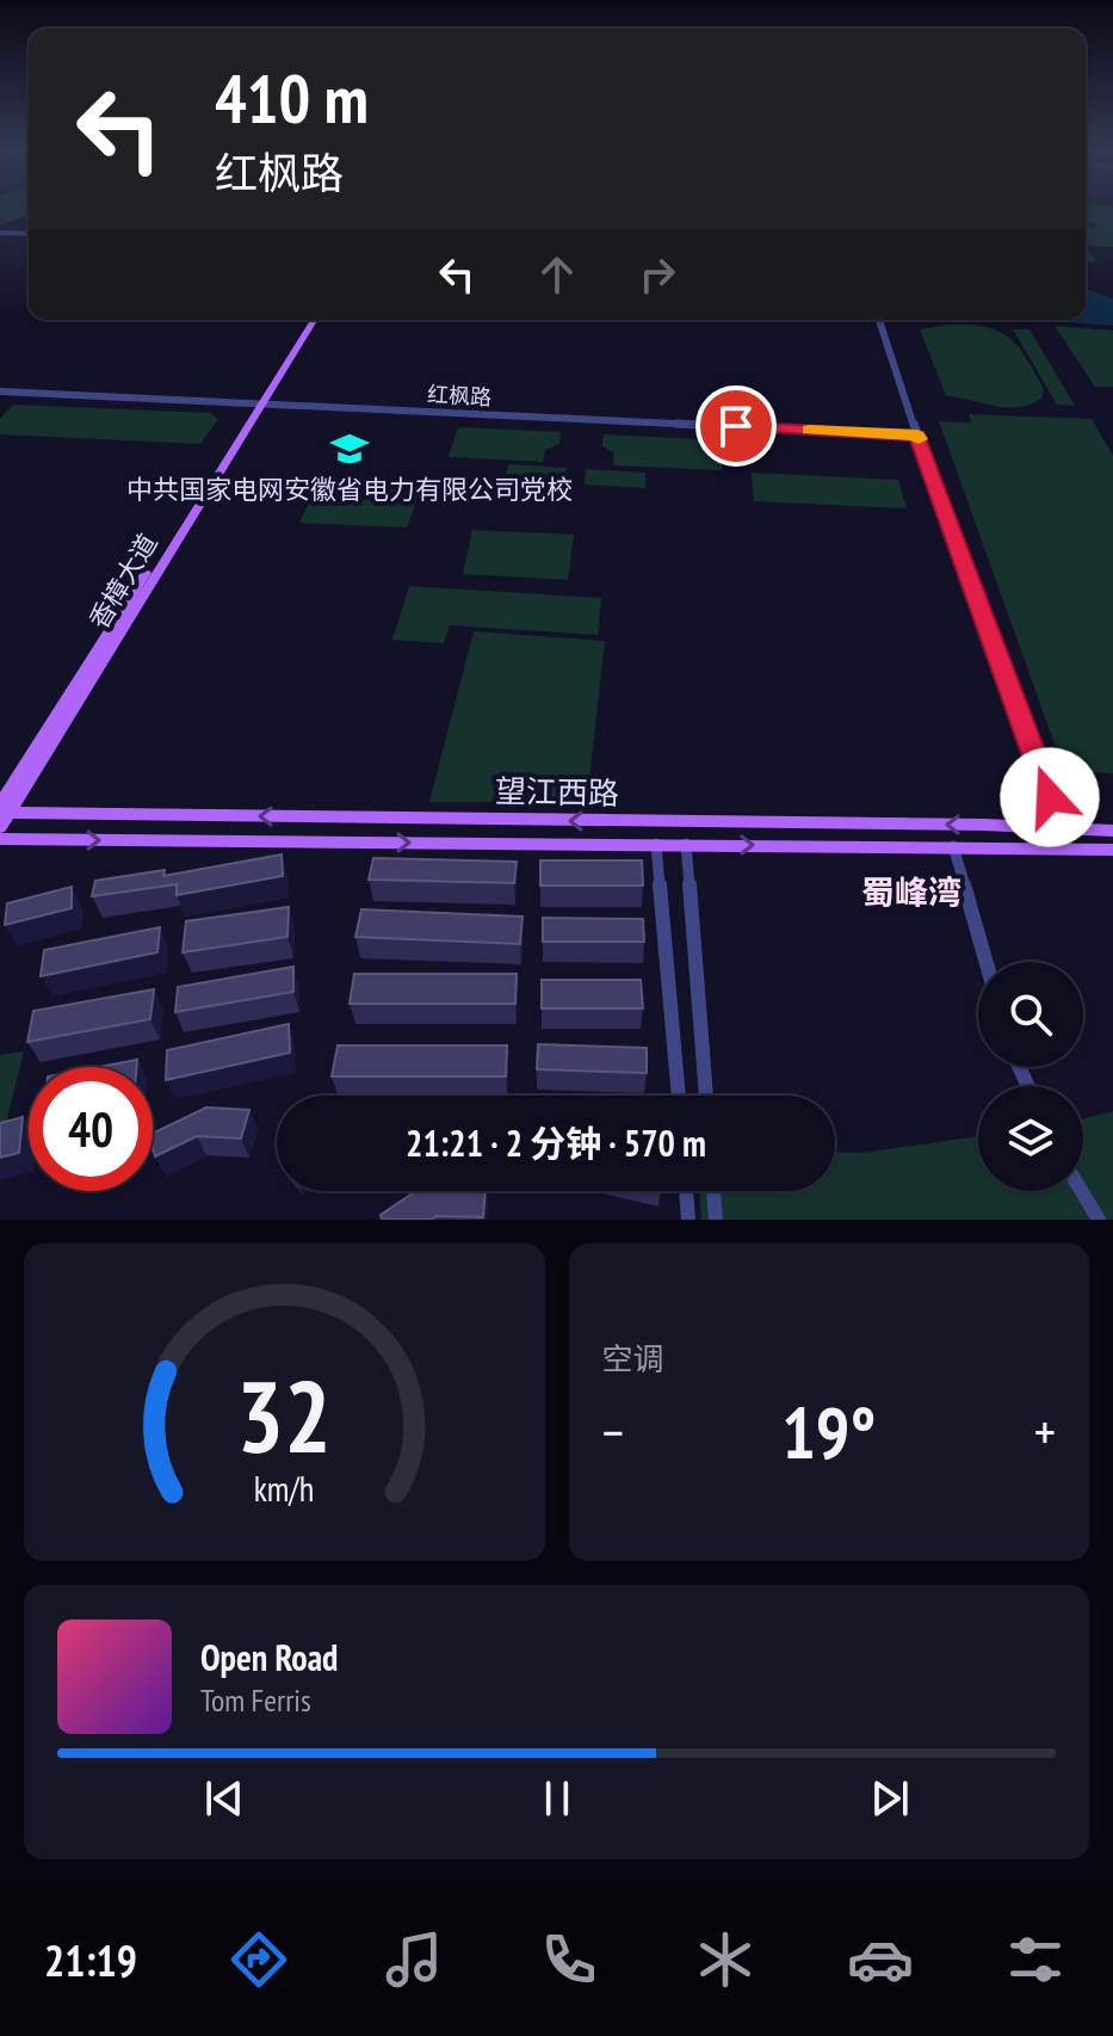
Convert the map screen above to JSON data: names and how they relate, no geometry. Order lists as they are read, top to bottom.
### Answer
{
  "streets": {
    "main road": ["香樟大道", "望江西路"],
    "street": ["红枫路"]
  },
  "crossings": [
    ["红枫路", "香樟大道"],
    ["香樟大道", "望江西路"]
  ],
  "districts": ["蜀峰湾"],
  "places": {
    "school or university": ["中共国家电网安徽省电力有限公司党校"]
  },
  "page": {
    "turn": ["410 m", "红枫路"],
    "limit": "40",
    "trip": "21:21 · 2 分钟 · 570 m",
    "tile": "空调",
    "heat": ["−", "19°", "+"],
    "song": ["Open Road", "Tom Ferris"],
    "tabs": "21:19",
    "gauge": ["32", "km/h"]
  }
}
